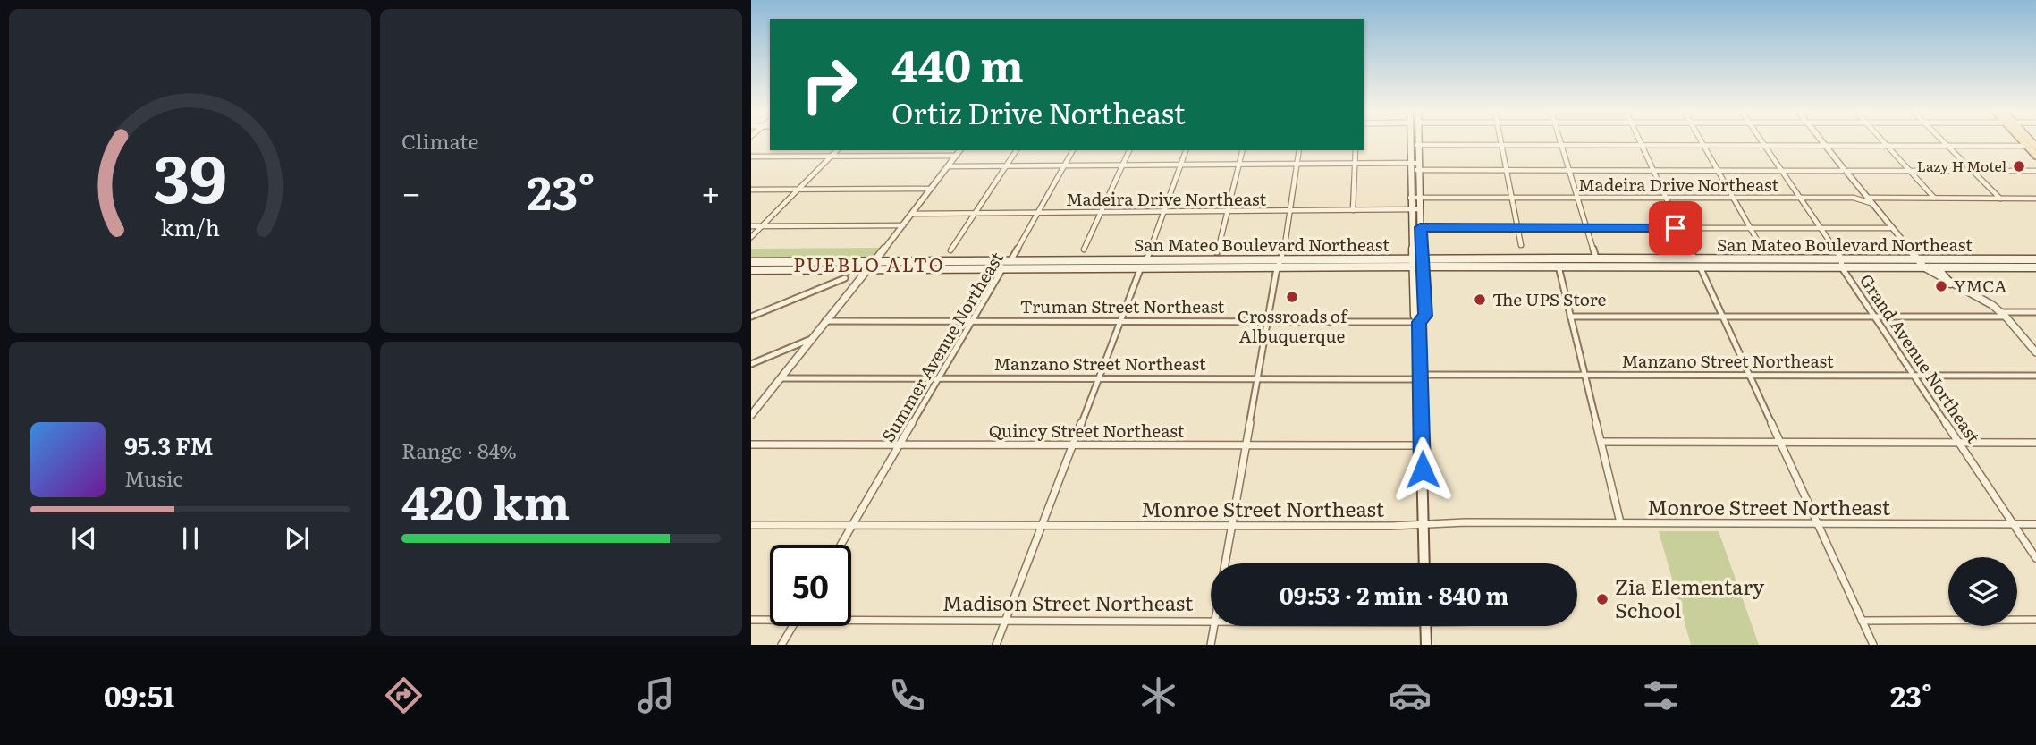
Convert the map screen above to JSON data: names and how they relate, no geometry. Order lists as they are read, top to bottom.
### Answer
{
  "streets": {
    "main road": ["San Mateo Boulevard Northeast"],
    "street": [
      "Madeira Drive Northeast",
      "Truman Street Northeast",
      "Summer Avenue Northeast",
      "Grand Avenue Northeast",
      "Manzano Street Northeast",
      "Quincy Street Northeast",
      "Monroe Street Northeast",
      "Madison Street Northeast"
    ]
  },
  "crossings": [
    ["Madeira Drive Northeast", "Summer Avenue Northeast"],
    ["Madeira Drive Northeast", "Grand Avenue Northeast"],
    ["San Mateo Boulevard Northeast", "Summer Avenue Northeast"],
    ["San Mateo Boulevard Northeast", "Grand Avenue Northeast"],
    ["Truman Street Northeast", "Summer Avenue Northeast"],
    ["Summer Avenue Northeast", "Manzano Street Northeast"],
    ["Summer Avenue Northeast", "Quincy Street Northeast"],
    ["Summer Avenue Northeast", "Monroe Street Northeast"],
    ["Grand Avenue Northeast", "Manzano Street Northeast"],
    ["Grand Avenue Northeast", "Monroe Street Northeast"]
  ],
  "districts": ["PUEBLO ALTO"],
  "places": [
    "Lazy H Motel",
    "YMCA",
    "Crossroads of Albuquerque",
    "The UPS Store",
    "Zia Elementary School"
  ],
  "page": {
    "tile": [
      "Climate",
      ["Range · 84%", "420 km"]
    ],
    "turn": ["440 m", "Ortiz Drive Northeast"],
    "heat": ["−", "23°", "+"],
    "song": ["95.3 FM", "Music"],
    "limit": "50",
    "trip": "09:53 · 2 min · 840 m",
    "tabs": ["09:51", "23°"],
    "gauge": ["39", "km/h"]
  }
}
